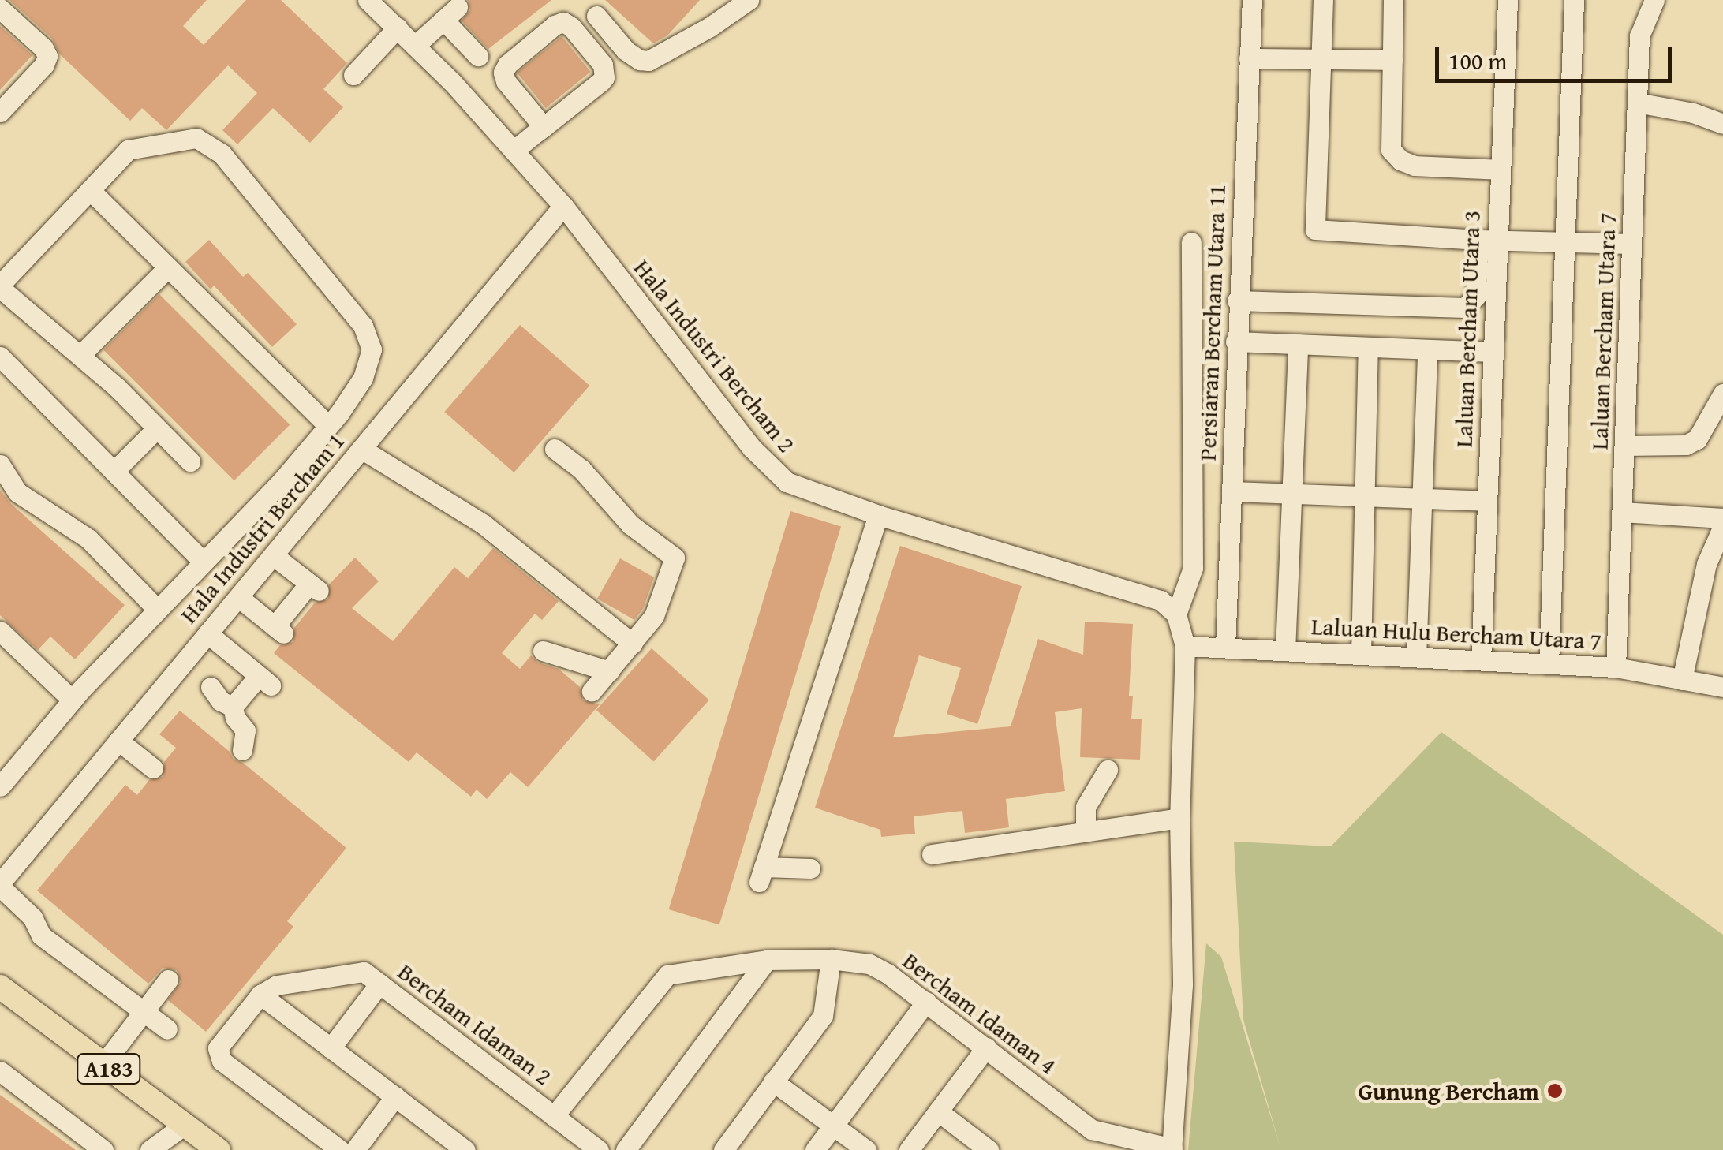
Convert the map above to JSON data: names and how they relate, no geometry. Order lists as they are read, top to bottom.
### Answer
{
  "streets": {
    "main road": ["A183"],
    "street": [
      "Persiaran Bercham Utara 11",
      "Laluan Bercham Utara 3",
      "Laluan Bercham Utara 7",
      "Hala Industri Bercham 2",
      "Hala Industri Bercham 1",
      "Laluan Hulu Bercham Utara 7",
      "Bercham Idaman 4",
      "Bercham Idaman 2"
    ]
  },
  "crossings": [
    ["Persiaran Bercham Utara 11", "Laluan Hulu Bercham Utara 7"],
    ["Laluan Bercham Utara 3", "Laluan Hulu Bercham Utara 7"],
    ["Laluan Bercham Utara 7", "Laluan Hulu Bercham Utara 7"],
    ["Hala Industri Bercham 2", "Hala Industri Bercham 1"],
    ["Bercham Idaman 4", "Bercham Idaman 2"]
  ],
  "places": ["Gunung Bercham"],
  "scale_bar": "100 m"
}
